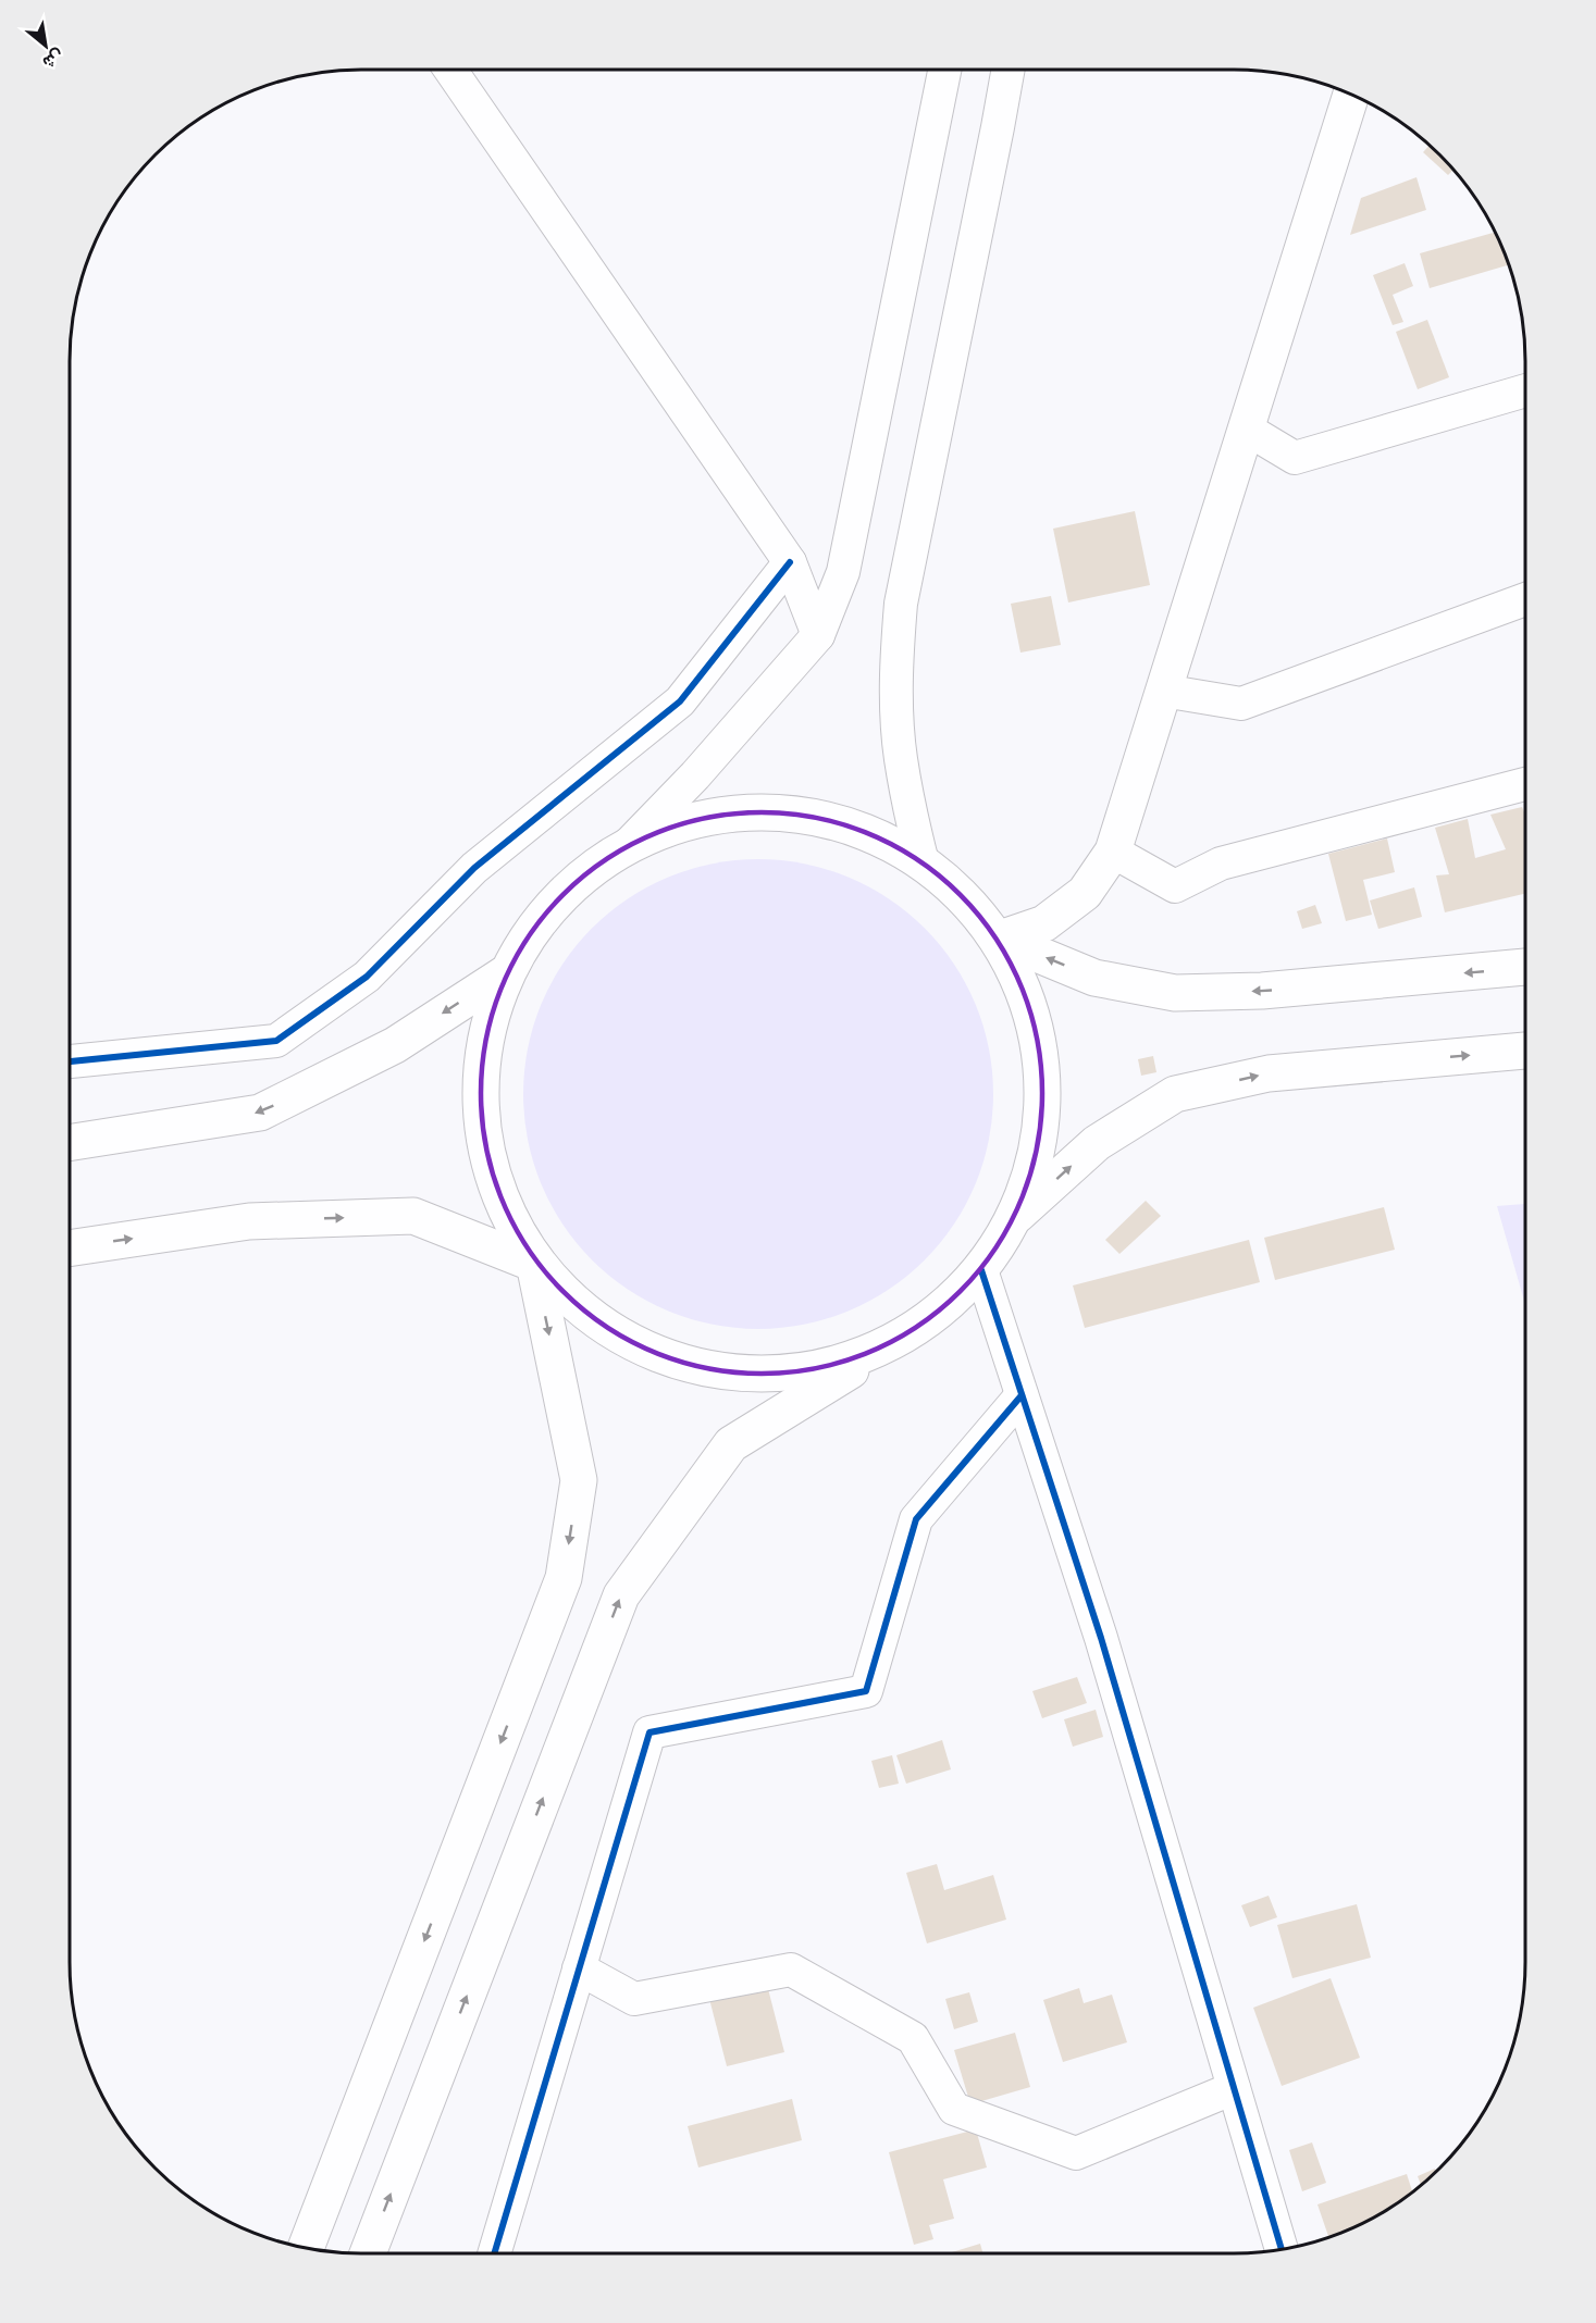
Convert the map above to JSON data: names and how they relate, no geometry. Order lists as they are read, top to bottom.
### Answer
{
  "north": "bottom right"
}
